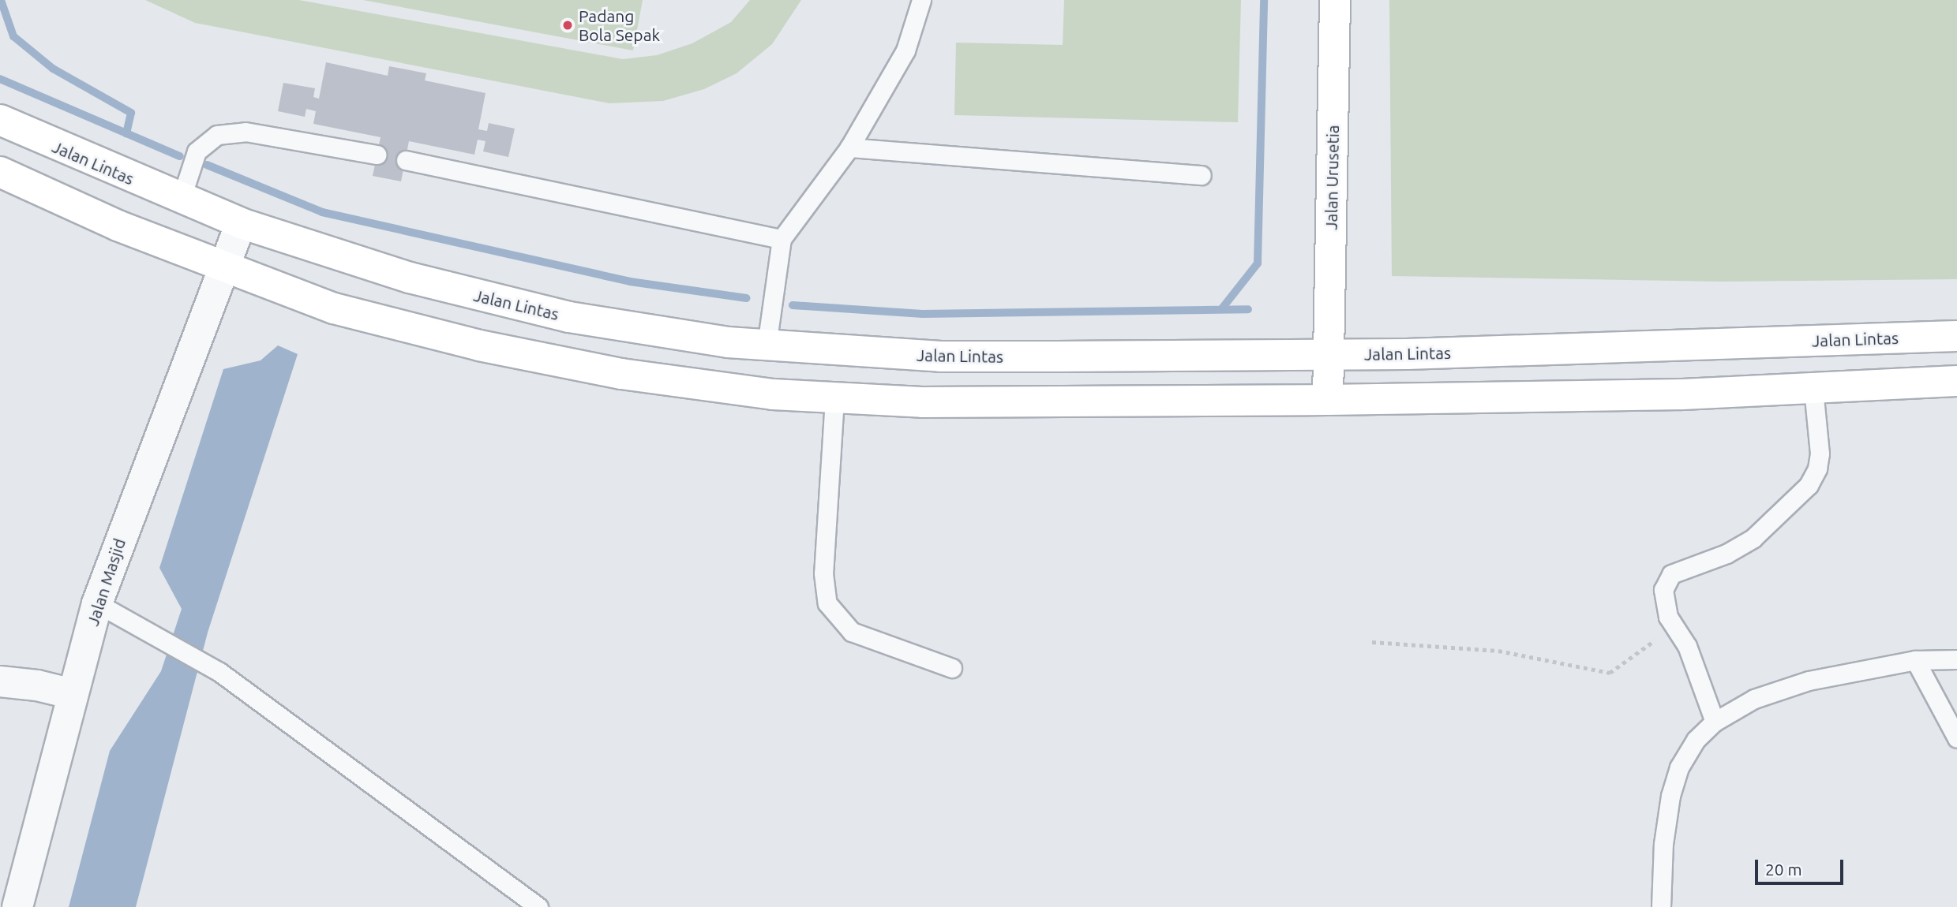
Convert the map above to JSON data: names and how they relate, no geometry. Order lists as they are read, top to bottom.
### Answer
{
  "streets": {
    "main road": ["Jalan Lintas", "Jalan Urusetia"],
    "street": ["Jalan Masjid"]
  },
  "crossings": [
    ["Jalan Lintas", "Jalan Urusetia"],
    ["Jalan Lintas", "Jalan Masjid"]
  ],
  "places": ["Padang Bola Sepak"],
  "scale_bar": "20 m"
}
